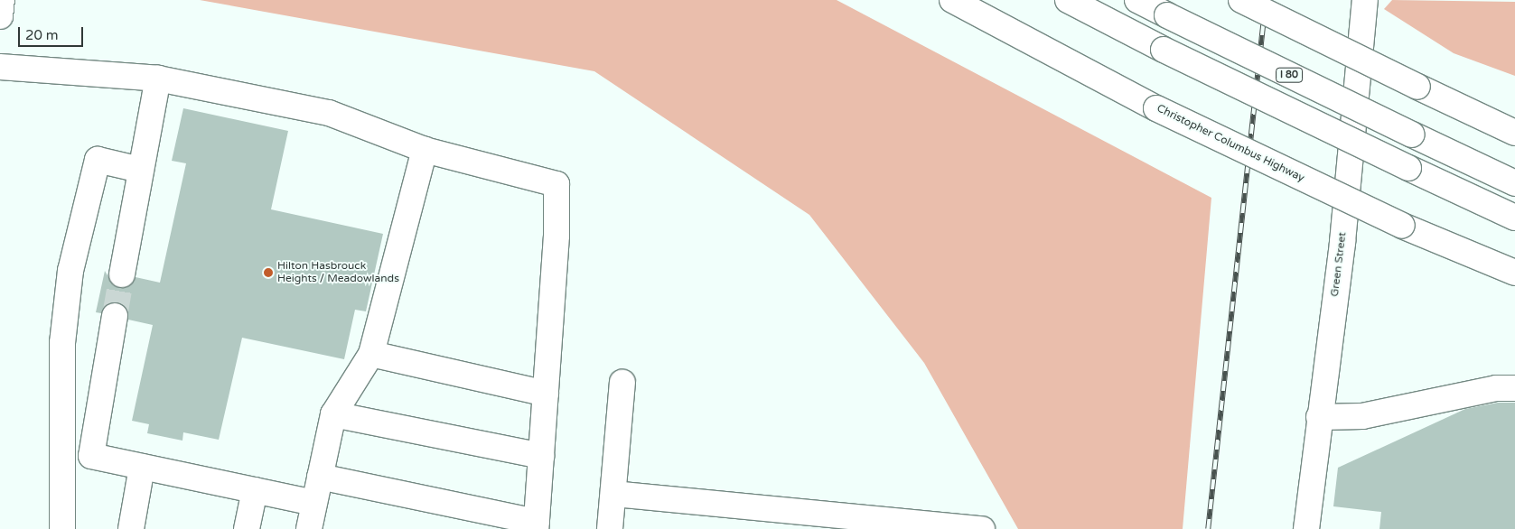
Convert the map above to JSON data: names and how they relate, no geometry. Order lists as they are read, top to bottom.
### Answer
{
  "streets": {
    "main road": ["I 80", "Christopher Columbus Highway", "Green Street"]
  },
  "places": ["Hilton Hasbrouck Heights / Meadowlands"],
  "scale_bar": "20 m"
}
